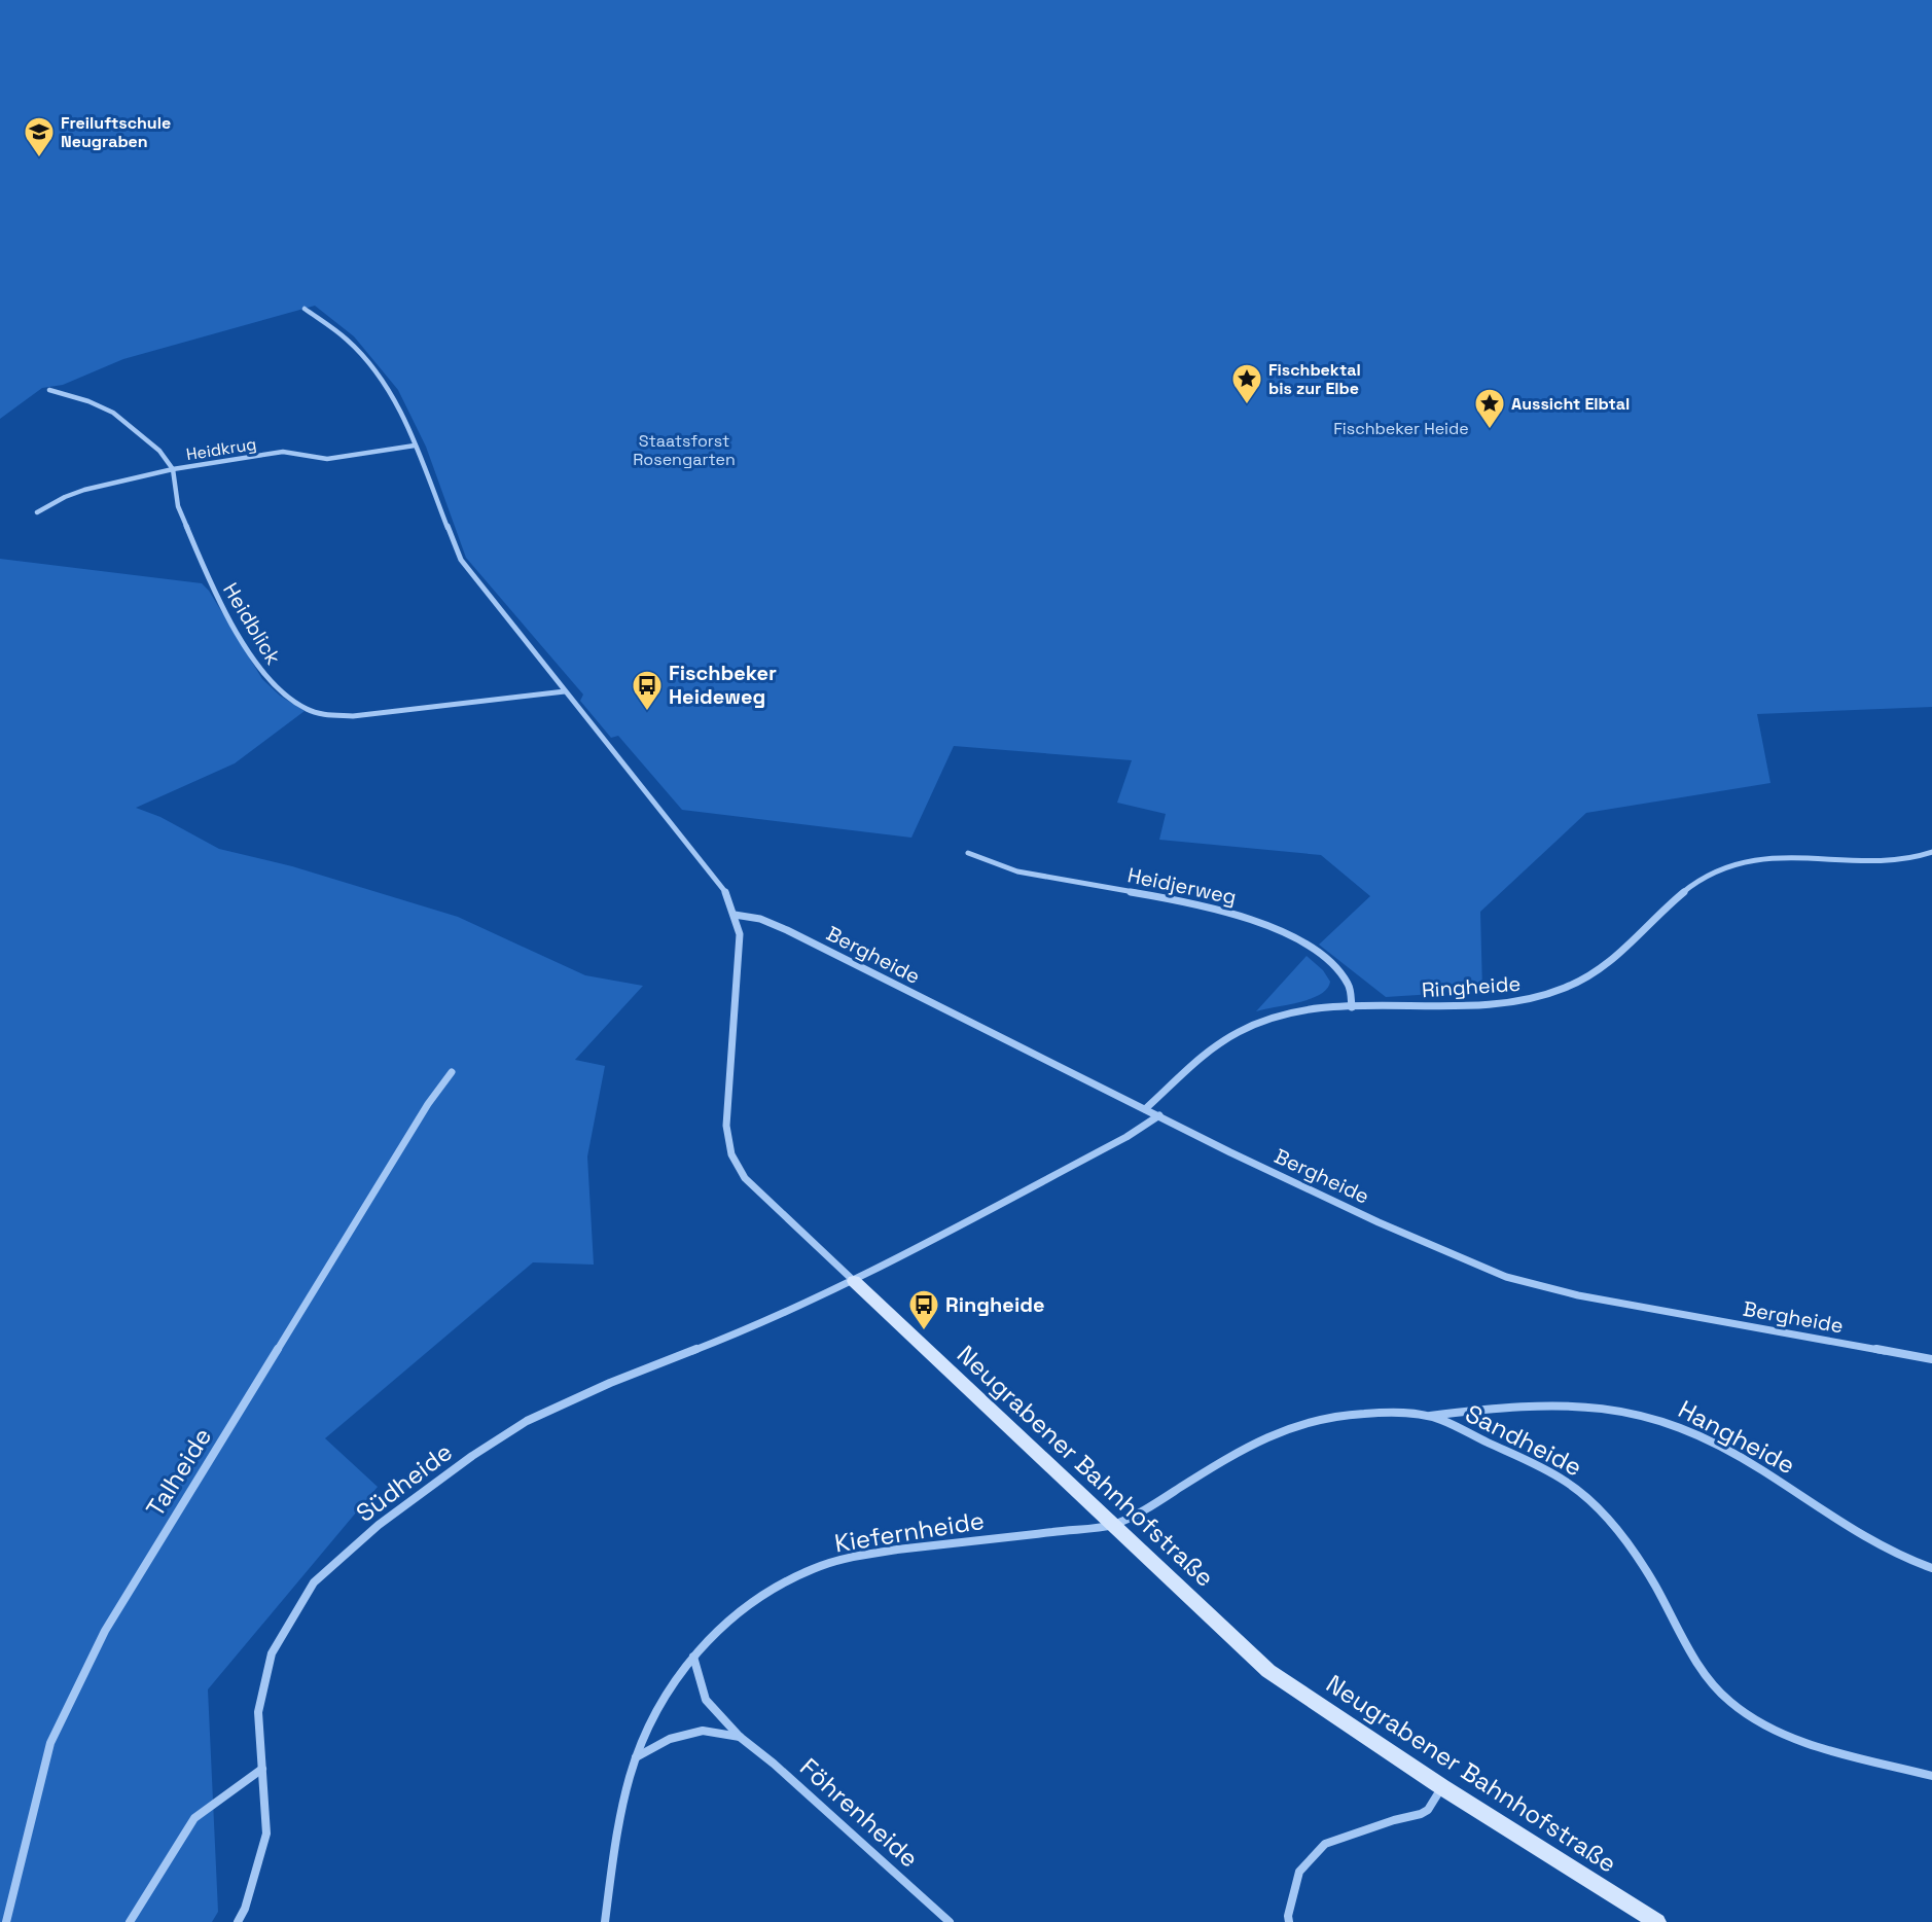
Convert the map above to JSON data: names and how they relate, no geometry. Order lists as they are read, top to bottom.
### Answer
{
  "streets": {
    "street": [
      "Heidkrug",
      "Heidblick",
      "Heidjerweg",
      "Bergheide",
      "Ringheide",
      "Hangheide",
      "Sandheide",
      "Neugrabener Bahnhofstraße",
      "Talheide",
      "Südheide",
      "Kiefernheide",
      "Föhrenheide"
    ]
  },
  "crossings": [
    ["Heidkrug", "Heidblick"],
    ["Heidblick", "Neugrabener Bahnhofstraße"],
    ["Heidjerweg", "Ringheide"],
    ["Bergheide", "Ringheide"],
    ["Bergheide", "Neugrabener Bahnhofstraße"],
    ["Hangheide", "Sandheide"],
    ["Sandheide", "Neugrabener Bahnhofstraße"],
    ["Sandheide", "Kiefernheide"],
    ["Neugrabener Bahnhofstraße", "Südheide"],
    ["Neugrabener Bahnhofstraße", "Kiefernheide"],
    ["Kiefernheide", "Föhrenheide"]
  ],
  "parks": ["Fischbeker Heide", "Staatsforst Rosengarten"],
  "places": {
    "school or university": ["Freiluftschule Neugraben"],
    "place": ["Fischbektal bis zur Elbe", "Aussicht Elbtal"],
    "bus stop": ["Fischbeker Heideweg", "Ringheide"]
  }
}
